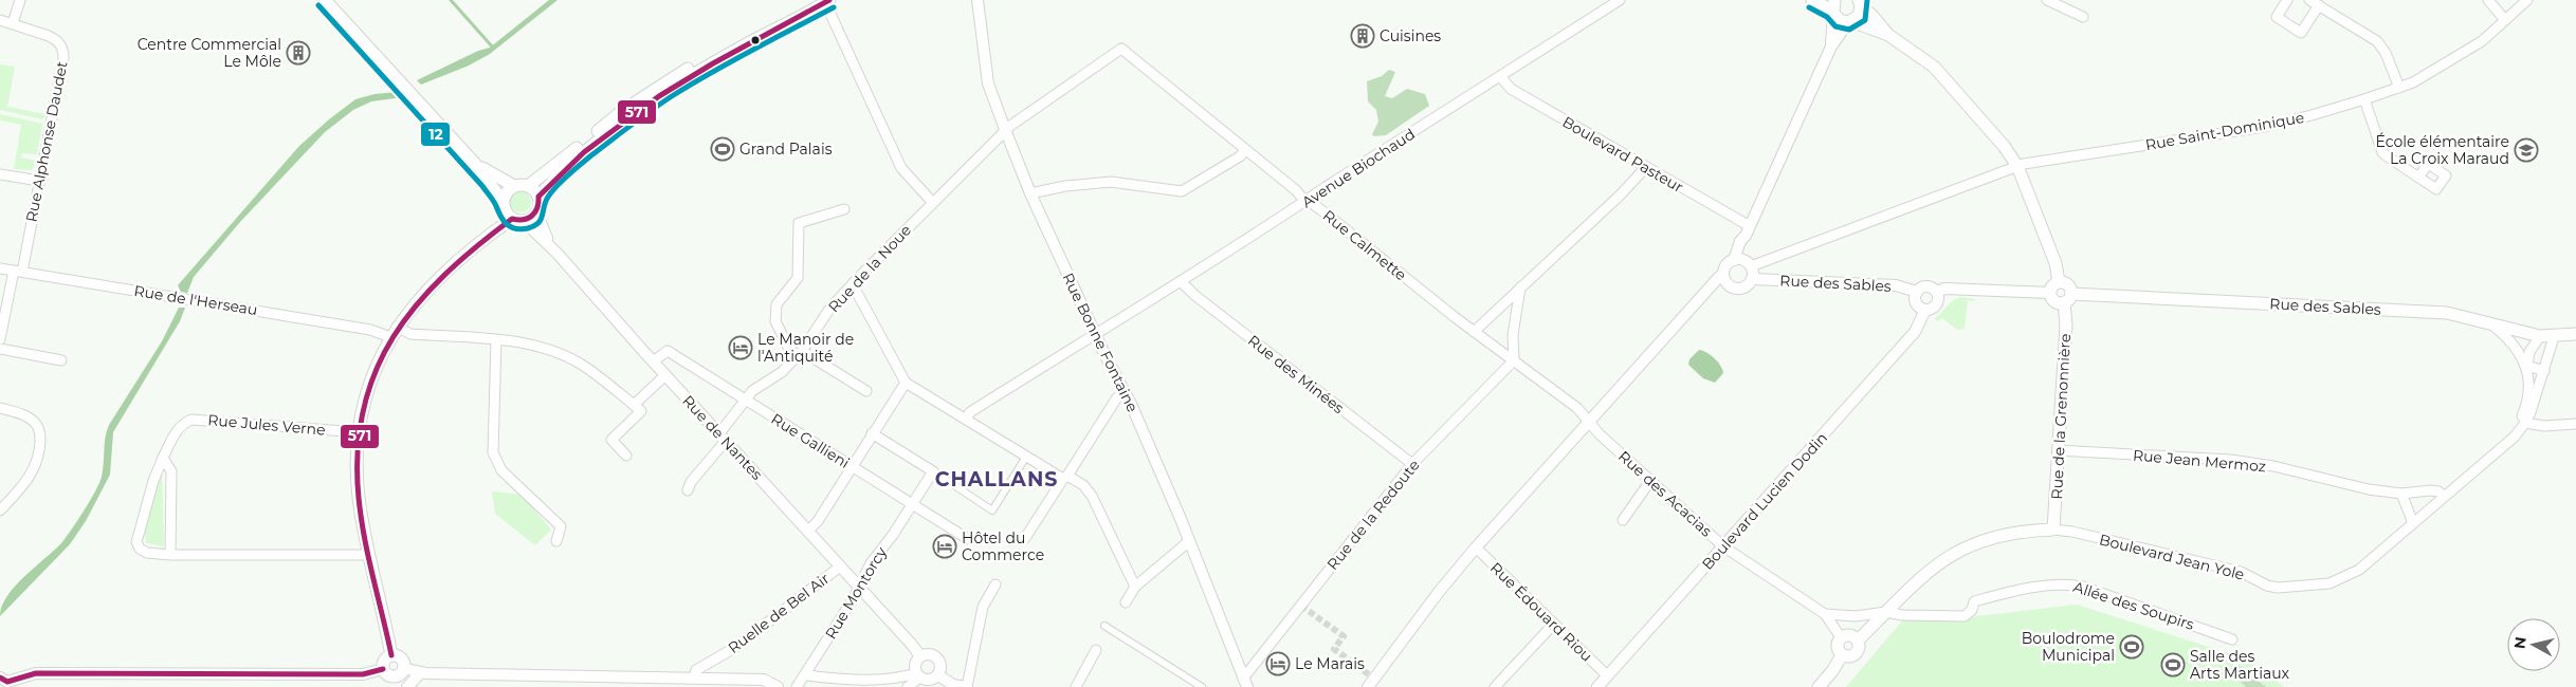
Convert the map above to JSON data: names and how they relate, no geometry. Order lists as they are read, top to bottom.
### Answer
{
  "streets": {
    "main road": [
      "Rue des Sables",
      "Rue de la Grenonnière",
      "Rue de Nantes",
      "Boulevard Jean Yole"
    ],
    "street": [
      "Rue Saint-Dominique",
      "Rue Alphonse Daudet",
      "Boulevard Pasteur",
      "Avenue Biochaud",
      "Rue Calmette",
      "Rue de la Noue",
      "Rue de l'Herseau",
      "Rue Bonne Fontaine",
      "Rue des Minées",
      "Rue Jules Verne",
      "Rue Gallieni",
      "Rue Jean Mermoz",
      "Rue des Acacias",
      "Boulevard Lucien Dodin",
      "Rue de la Redoute",
      "Rue Montorcy",
      "Allée des Soupirs",
      "Rue Édouard Riou",
      "Ruelle de Bel Air"
    ]
  },
  "crossings": [
    ["Rue Saint-Dominique", "Rue des Sables"],
    ["Rue Alphonse Daudet", "Rue de l'Herseau"],
    ["Boulevard Pasteur", "Avenue Biochaud"],
    ["Avenue Biochaud", "Rue Calmette"],
    ["Avenue Biochaud", "Rue Bonne Fontaine"],
    ["Avenue Biochaud", "Rue des Minées"],
    ["Rue Calmette", "Rue de la Noue"],
    ["Rue Calmette", "Rue des Acacias"],
    ["Rue Calmette", "Rue de la Redoute"],
    ["Rue de la Noue", "Rue Bonne Fontaine"],
    ["Rue de la Noue", "Rue de Nantes"],
    ["Rue de la Noue", "Rue Gallieni"],
    ["Rue des Sables", "Rue de la Grenonnière"],
    ["Rue des Sables", "Boulevard Lucien Dodin"],
    ["Rue des Sables", "Boulevard Jean Yole"],
    ["Rue Bonne Fontaine", "Rue de la Redoute"],
    ["Rue des Minées", "Rue de la Redoute"],
    ["Rue de la Grenonnière", "Rue Jean Mermoz"],
    ["Rue de la Grenonnière", "Boulevard Jean Yole"],
    ["Rue de Nantes", "Rue Gallieni"],
    ["Rue de Nantes", "Rue Montorcy"],
    ["Rue de Nantes", "Ruelle de Bel Air"],
    ["Rue Gallieni", "Rue Montorcy"],
    ["Rue Jean Mermoz", "Boulevard Jean Yole"],
    ["Rue des Acacias", "Boulevard Lucien Dodin"],
    ["Rue des Acacias", "Rue de la Redoute"],
    ["Rue des Acacias", "Boulevard Jean Yole"],
    ["Boulevard Lucien Dodin", "Rue Édouard Riou"],
    ["Boulevard Jean Yole", "Allée des Soupirs"]
  ],
  "districts": ["CHALLANS"],
  "places": {
    "building": ["Cuisines", "Centre Commercial Le Môle"],
    "sports": ["Grand Palais", "Boulodrome Municipal", "Salle des Arts Martiaux"],
    "school or university": ["École élémentaire La Croix Maraud"],
    "hotel": ["Le Manoir de l'Antiquité", "Hôtel du Commerce", "Le Marais"]
  },
  "lines": ["transit line 571", "transit line 12"],
  "north": "left"
}
